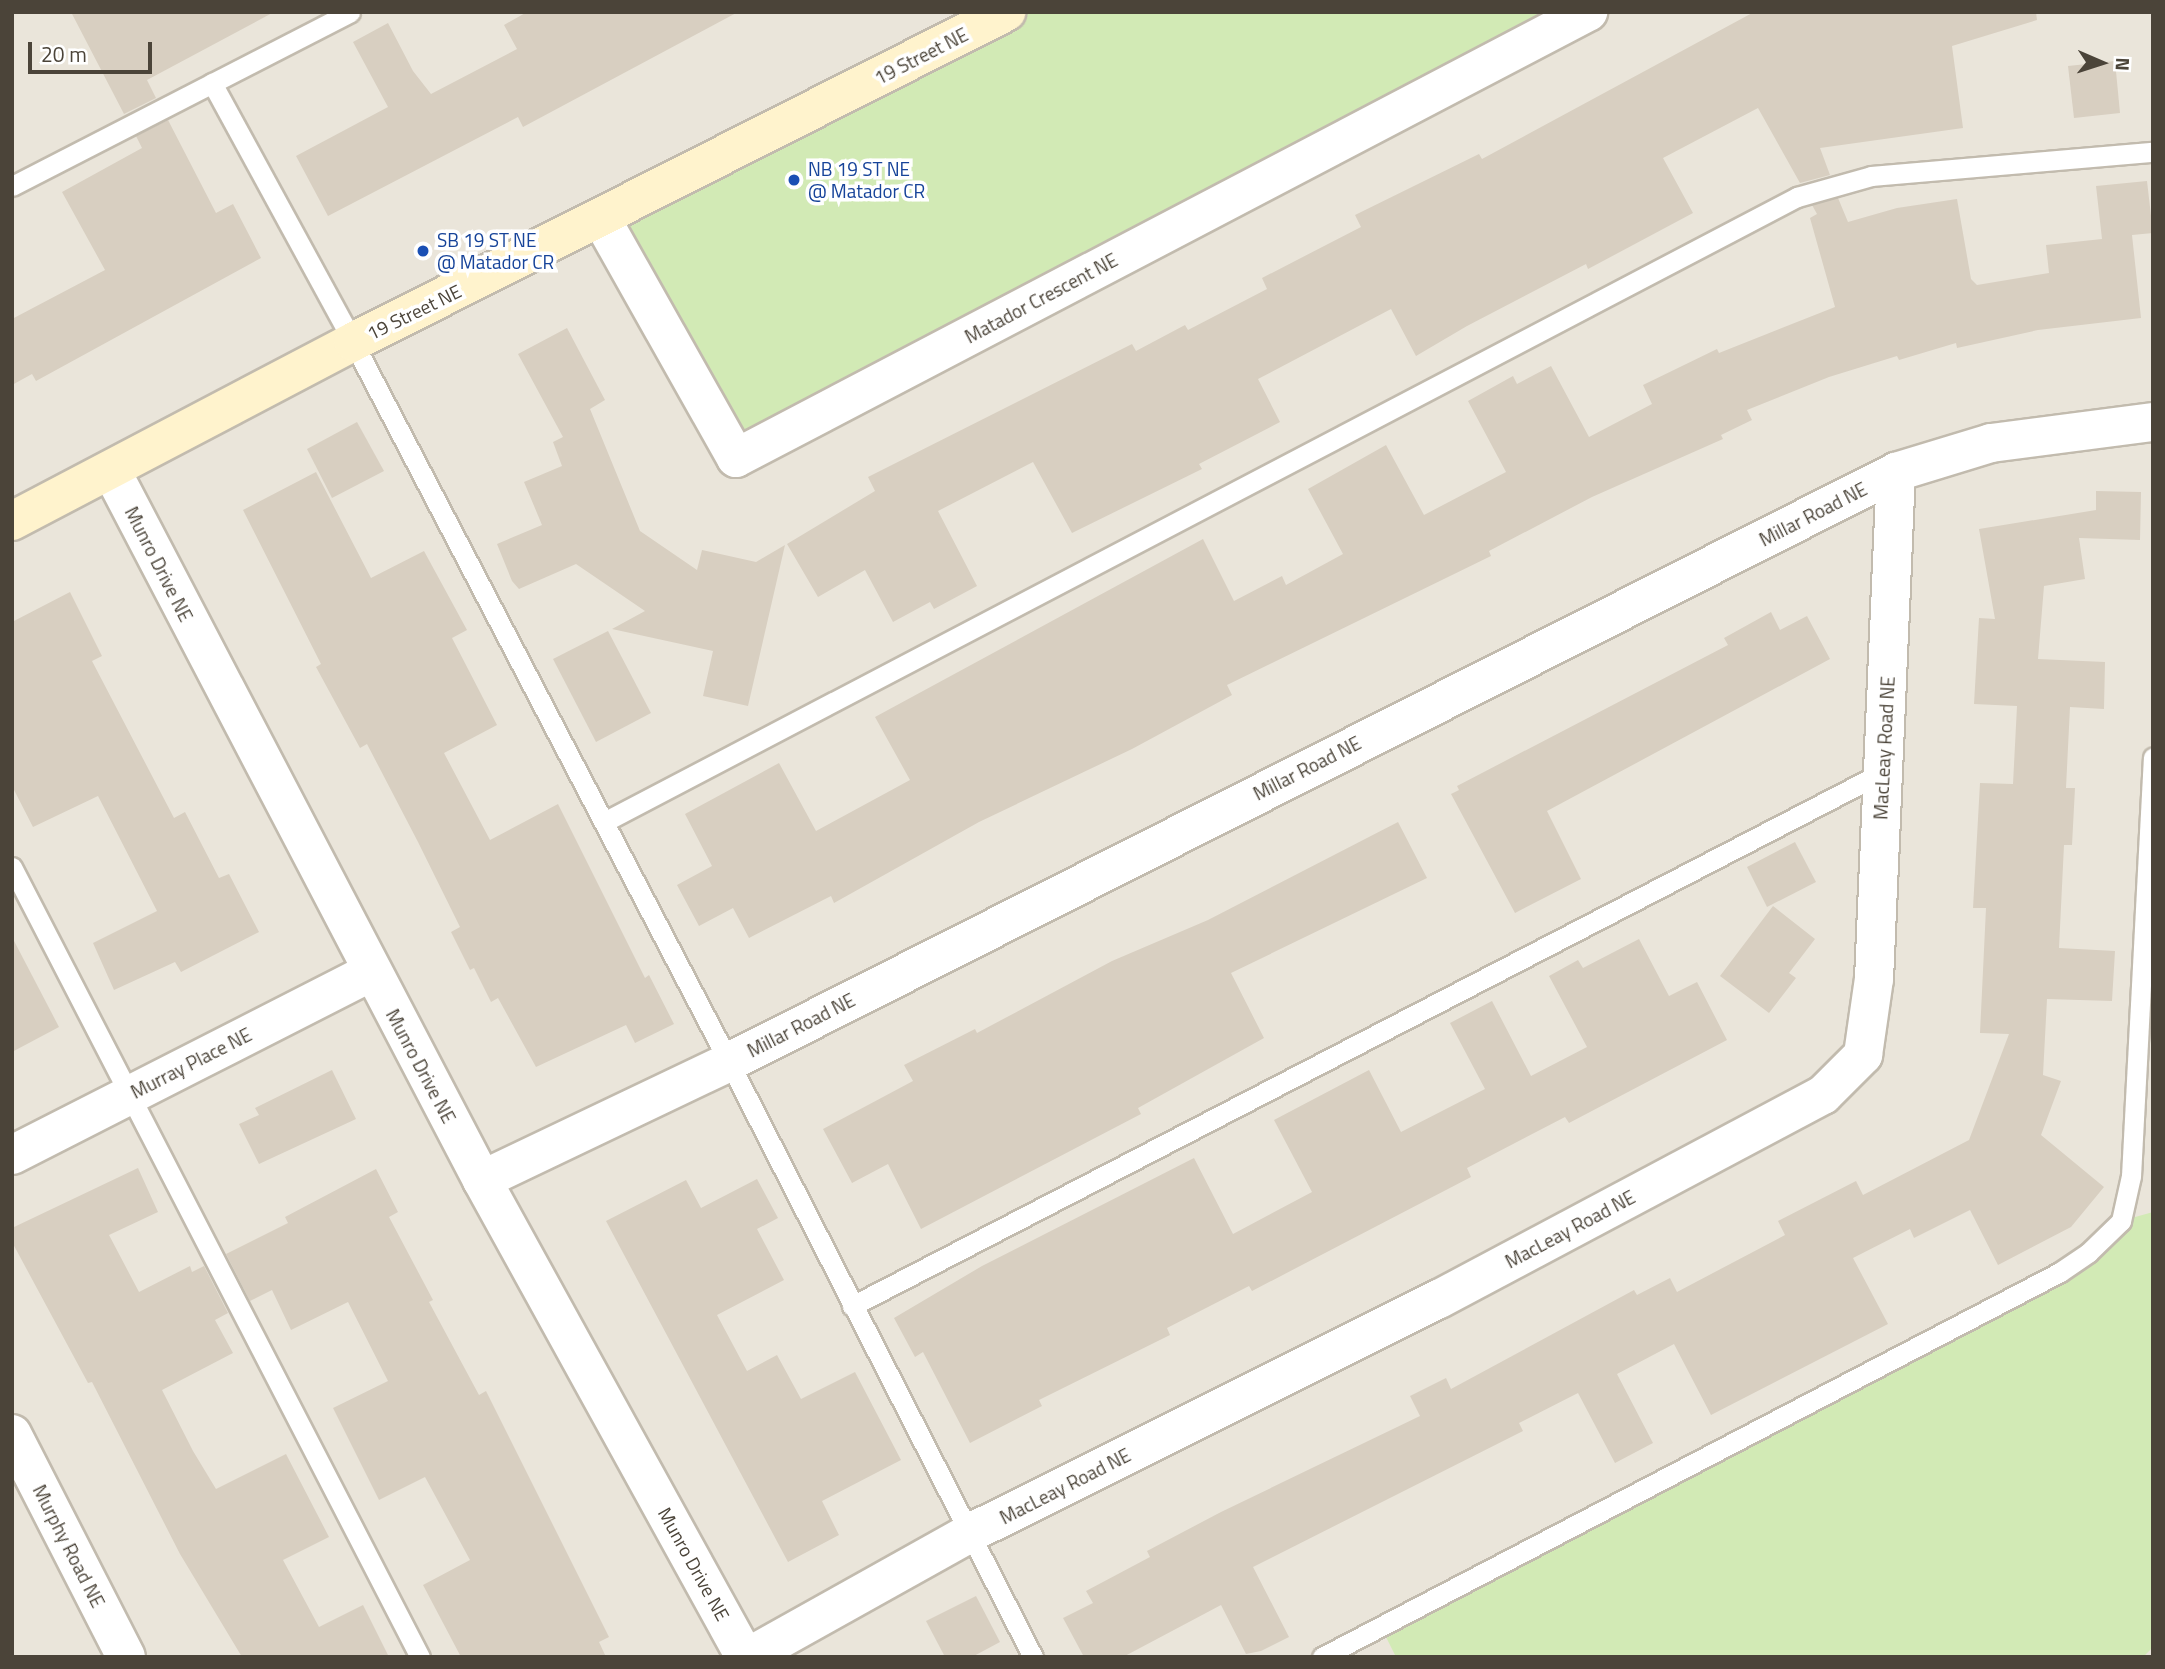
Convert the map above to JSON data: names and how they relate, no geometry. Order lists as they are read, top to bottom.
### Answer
{
  "streets": {
    "street": [
      "19 Street NE",
      "Matador Crescent NE",
      "Millar Road NE",
      "Munro Drive NE",
      "MacLeay Road NE",
      "Murray Place NE",
      "Murphy Road NE"
    ]
  },
  "crossings": [
    ["19 Street NE", "Matador Crescent NE"],
    ["19 Street NE", "Munro Drive NE"],
    ["Millar Road NE", "Munro Drive NE"],
    ["Millar Road NE", "MacLeay Road NE"],
    ["Munro Drive NE", "MacLeay Road NE"],
    ["Munro Drive NE", "Murray Place NE"]
  ],
  "places": ["NB 19 ST NE @ Matador CR", "SB 19 ST NE @ Matador CR"],
  "scale_bar": "20 m",
  "north": "right"
}
